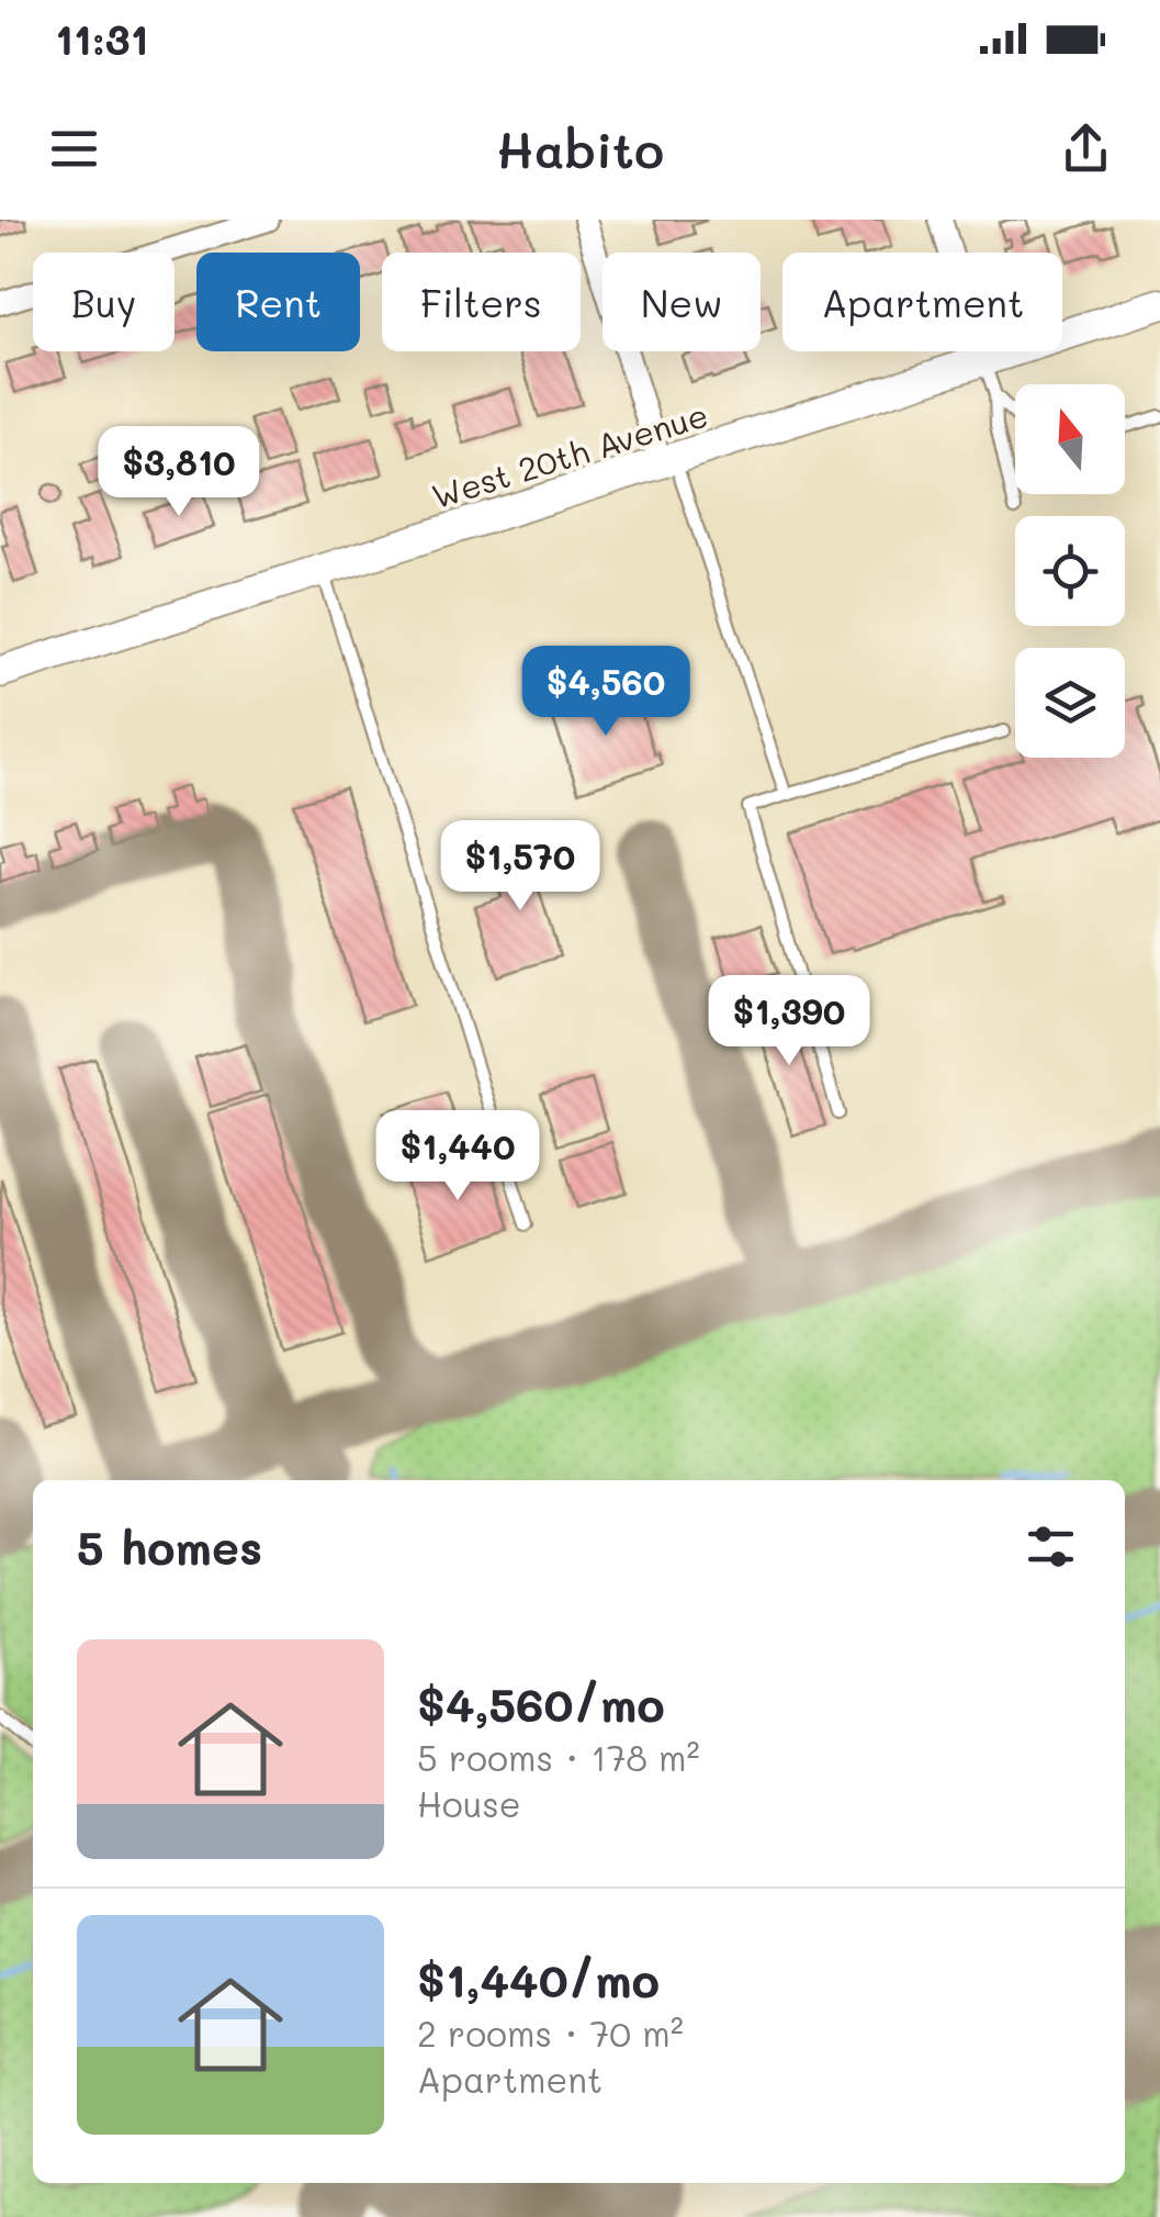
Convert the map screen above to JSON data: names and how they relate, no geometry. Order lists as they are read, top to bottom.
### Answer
{
  "streets": {
    "main road": ["West 20th Avenue"]
  },
  "north": "top",
  "page": {
    "status": "11:31",
    "header": "Habito",
    "chip": [
      "Buy",
      "Rent",
      "Filters",
      "New",
      "Apartment"
    ],
    "price": [
      "$3,810",
      "$4,560",
      "$1,570",
      "$1,390",
      "$1,440"
    ],
    "heading": "5 homes",
    "list": [
      {
        "name": "$4,560/mo",
        "note": "5 rooms · 178 m² · House"
      },
      {
        "name": "$1,440/mo",
        "note": "2 rooms · 70 m² · Apartment"
      }
    ]
  }
}
